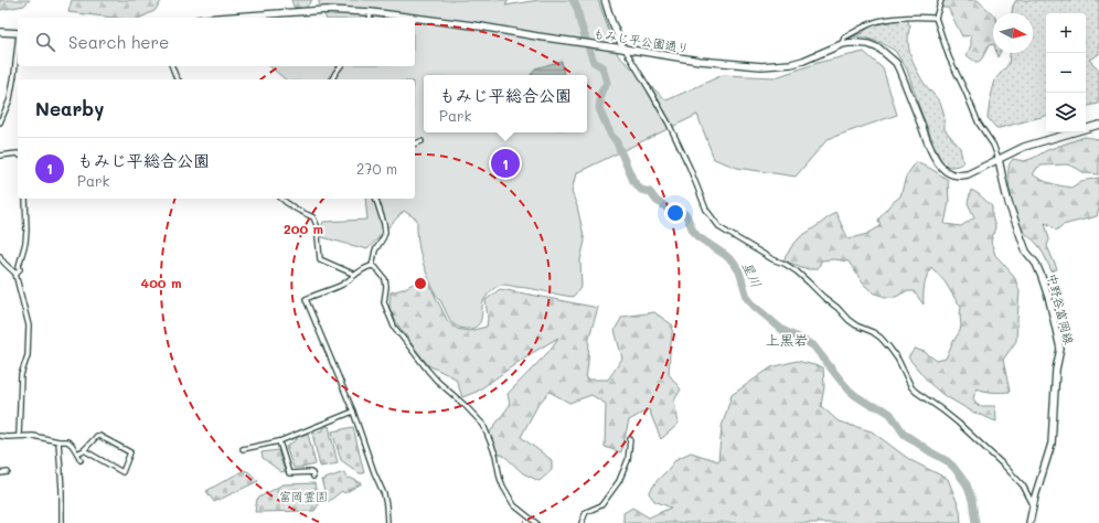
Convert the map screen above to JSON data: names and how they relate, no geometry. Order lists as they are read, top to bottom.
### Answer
{
  "streets": {
    "street": ["もみじ平公園通り", "中野谷富岡線"]
  },
  "crossings": [
    ["もみじ平公園通り", "中野谷富岡線"]
  ],
  "districts": ["上黒岩"],
  "water": ["星川"],
  "parks": ["富岡霊園"],
  "north": "right",
  "page": {
    "map_buttons": ["+", "−"],
    "search": "Search here",
    "popup": ["もみじ平総合公園", "Park"],
    "heading": "Nearby",
    "list": [
      {
        "mark": "1",
        "name": "もみじ平総合公園",
        "note": "Park",
        "value": "270 m"
      }
    ],
    "pins": "1"
  },
  "rings": ["200 m", "400 m"]
}
